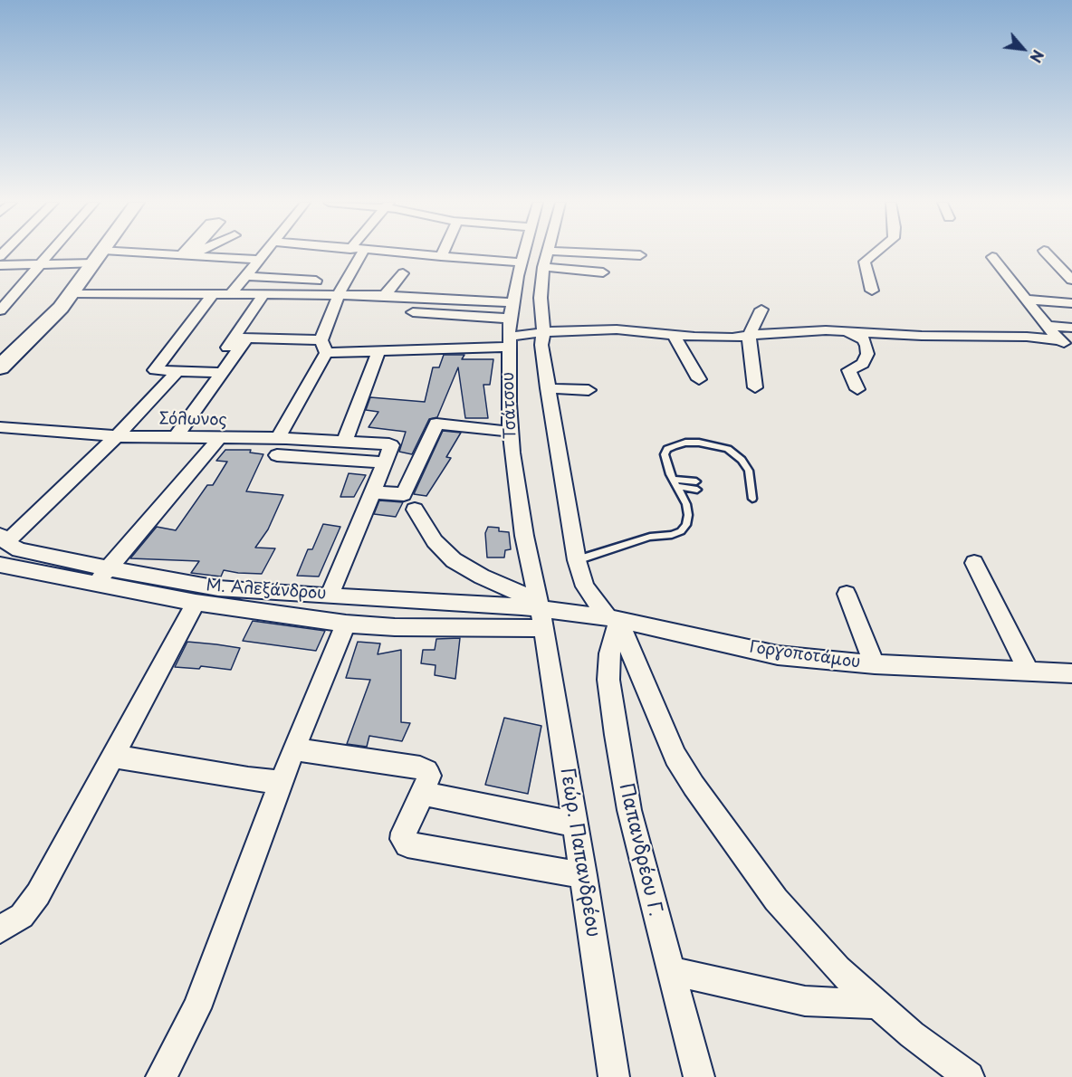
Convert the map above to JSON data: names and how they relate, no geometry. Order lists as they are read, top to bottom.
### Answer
{
  "streets": {
    "street": [
      "Τσάτσου",
      "Σόλωνος",
      "Μ. Αλεξάνδρου",
      "Γοργοποτάμου",
      "Παπανδρέου Γ.",
      "Γεώρ. Παπανδρέου"
    ]
  },
  "crossings": [
    ["Τσάτσου", "Μ. Αλεξάνδρου"],
    ["Τσάτσου", "Γοργοποτάμου"],
    ["Τσάτσου", "Γεώρ. Παπανδρέου"],
    ["Μ. Αλεξάνδρου", "Γοργοποτάμου"],
    ["Μ. Αλεξάνδρου", "Γεώρ. Παπανδρέου"],
    ["Γοργοποτάμου", "Παπανδρέου Γ."],
    ["Γοργοποτάμου", "Γεώρ. Παπανδρέου"]
  ],
  "north": "bottom right"
}
